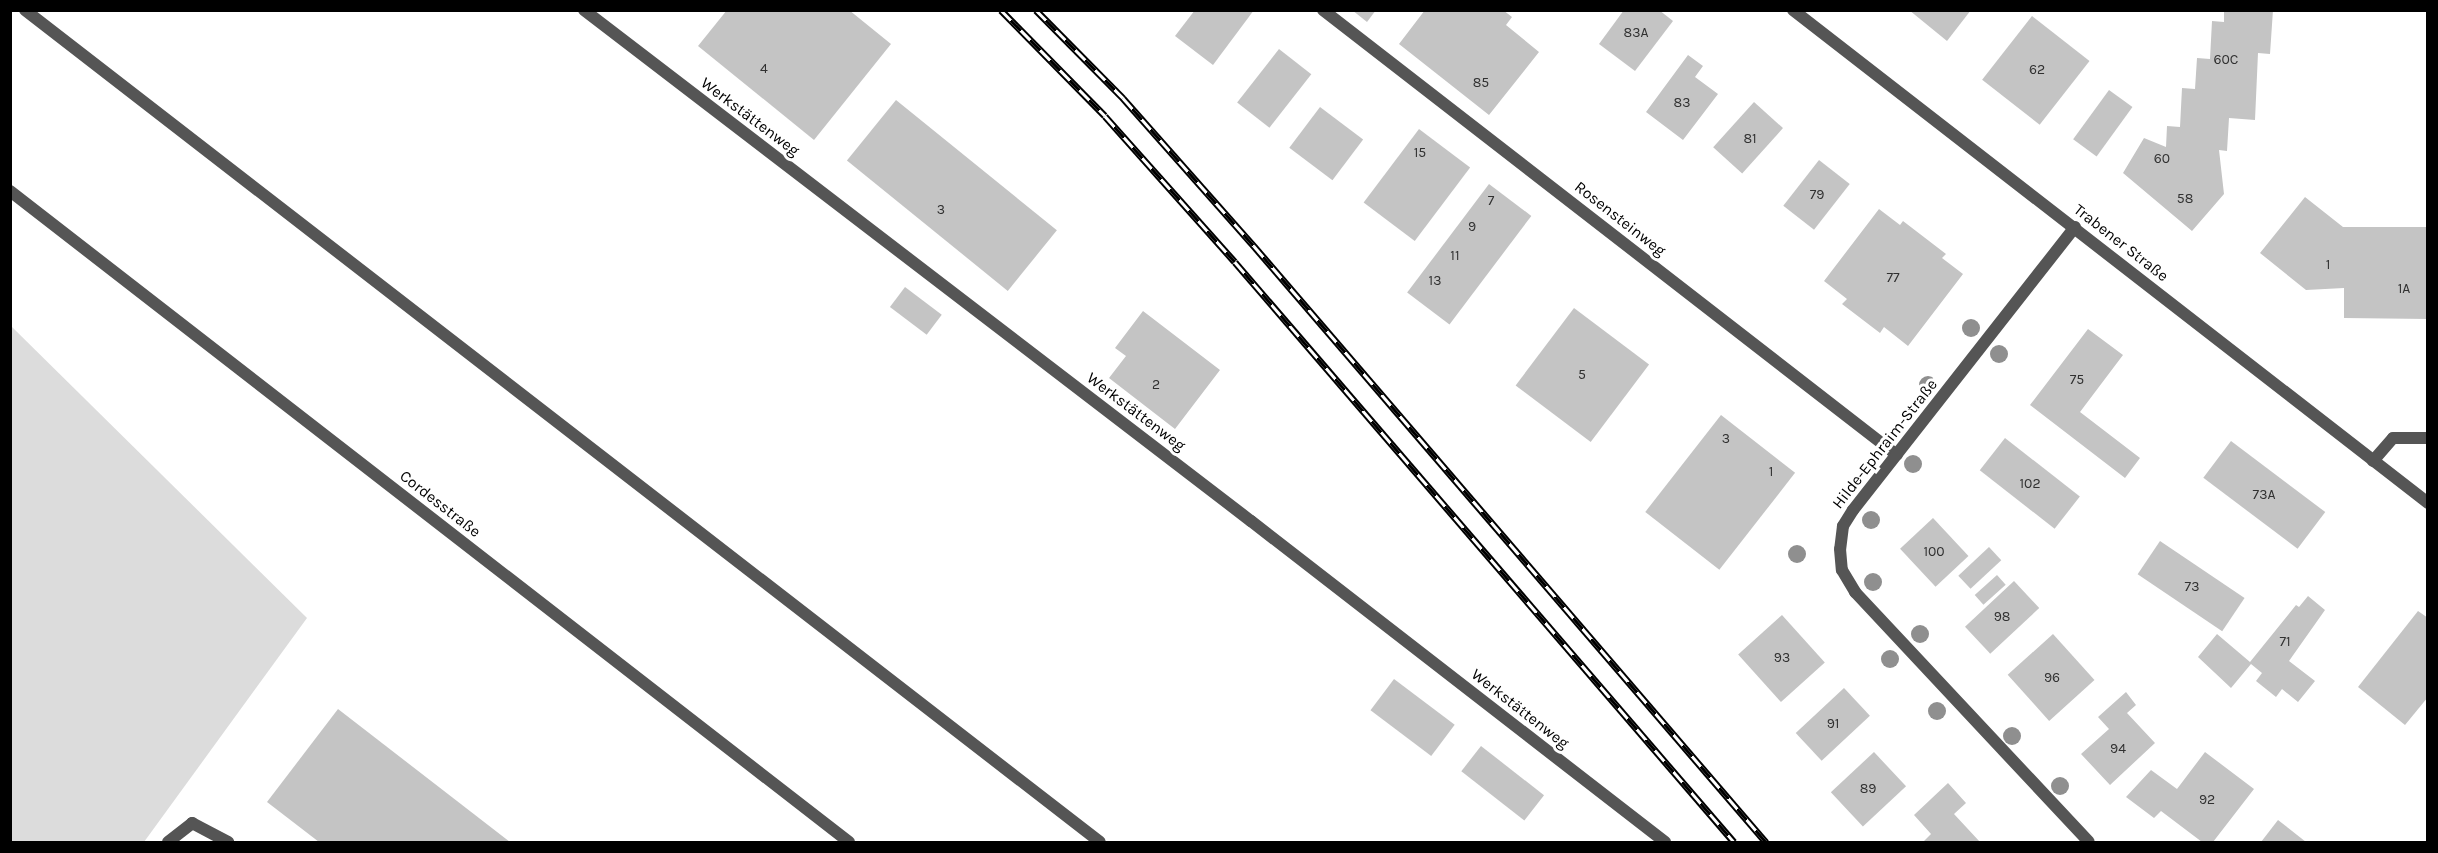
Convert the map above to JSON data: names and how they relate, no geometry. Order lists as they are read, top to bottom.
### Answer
{
  "streets": {
    "street": [
      "Werkstättenweg",
      "Rosensteinweg",
      "Trabener Straße",
      "Hilde-Ephraim-Straße",
      "Cordesstraße"
    ]
  },
  "crossings": [
    ["Rosensteinweg", "Hilde-Ephraim-Straße"],
    ["Trabener Straße", "Hilde-Ephraim-Straße"]
  ],
  "house_numbers": [
    "83A",
    "60C",
    "4",
    "62",
    "85",
    "83",
    "81",
    "15",
    "60",
    "79",
    "58",
    "7",
    "3",
    "9",
    "11",
    "1",
    "77",
    "13",
    "1A",
    "5",
    "75",
    "2",
    "3",
    "1",
    "102",
    "73A",
    "100",
    "73",
    "98",
    "71",
    "93",
    "96",
    "91",
    "94",
    "89",
    "92"
  ]
}
